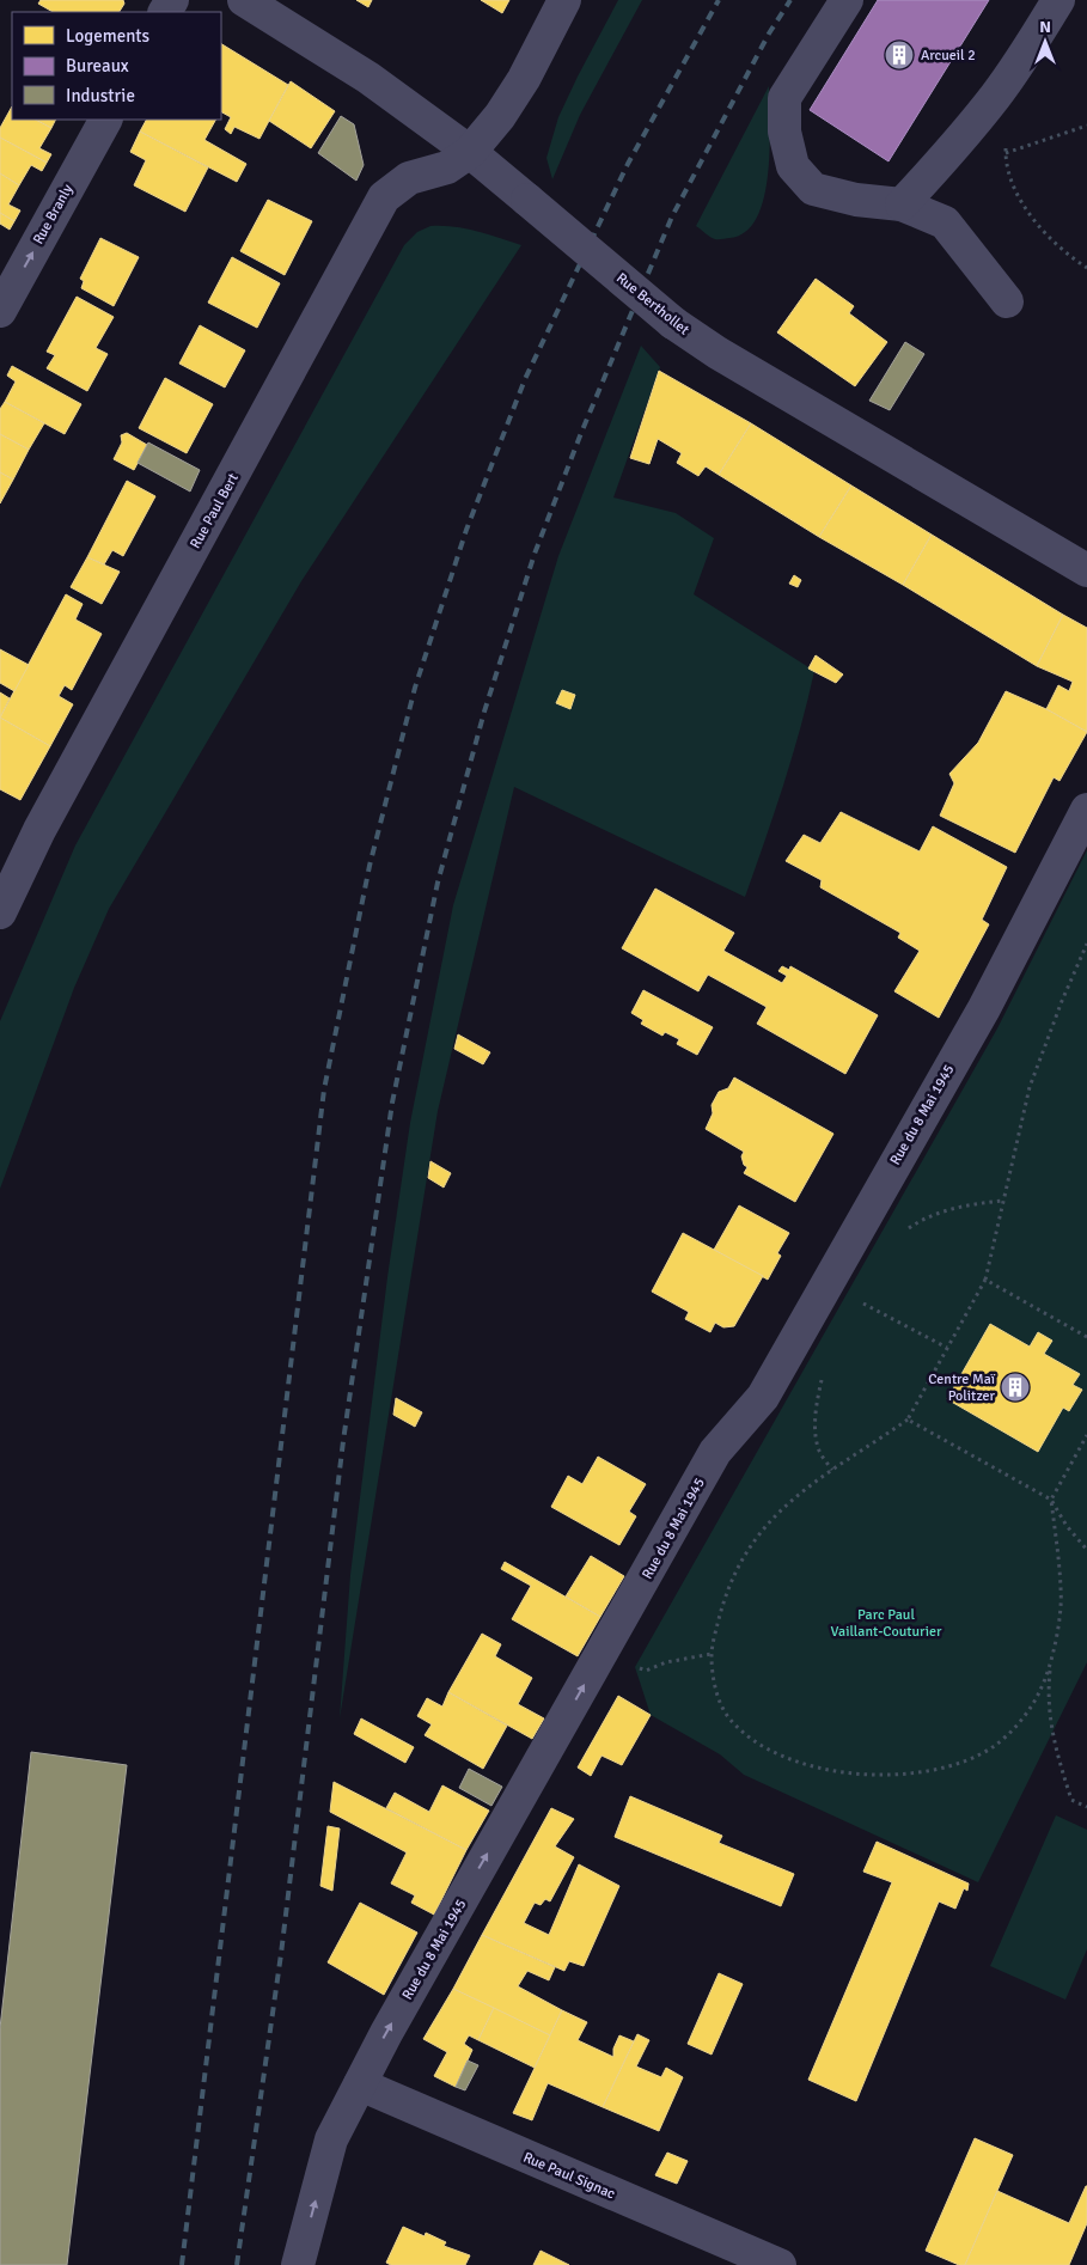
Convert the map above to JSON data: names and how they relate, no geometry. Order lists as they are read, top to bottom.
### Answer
{
  "streets": {
    "street": [
      "Rue Branly",
      "Rue Berthollet",
      "Rue Paul Bert",
      "Rue du 8 Mai 1945",
      "Rue Paul Signac"
    ]
  },
  "crossings": [
    ["Rue Berthollet", "Rue Paul Bert"],
    ["Rue du 8 Mai 1945", "Rue Paul Signac"]
  ],
  "one_way": ["Rue Branly", "Rue du 8 Mai 1945"],
  "parks": ["Parc Paul Vaillant-Couturier"],
  "places": {
    "building": ["Arcueil 2", "Centre Maï Politzer"]
  },
  "legend": ["Logements", "Bureaux", "Industrie"],
  "north": "top"
}
